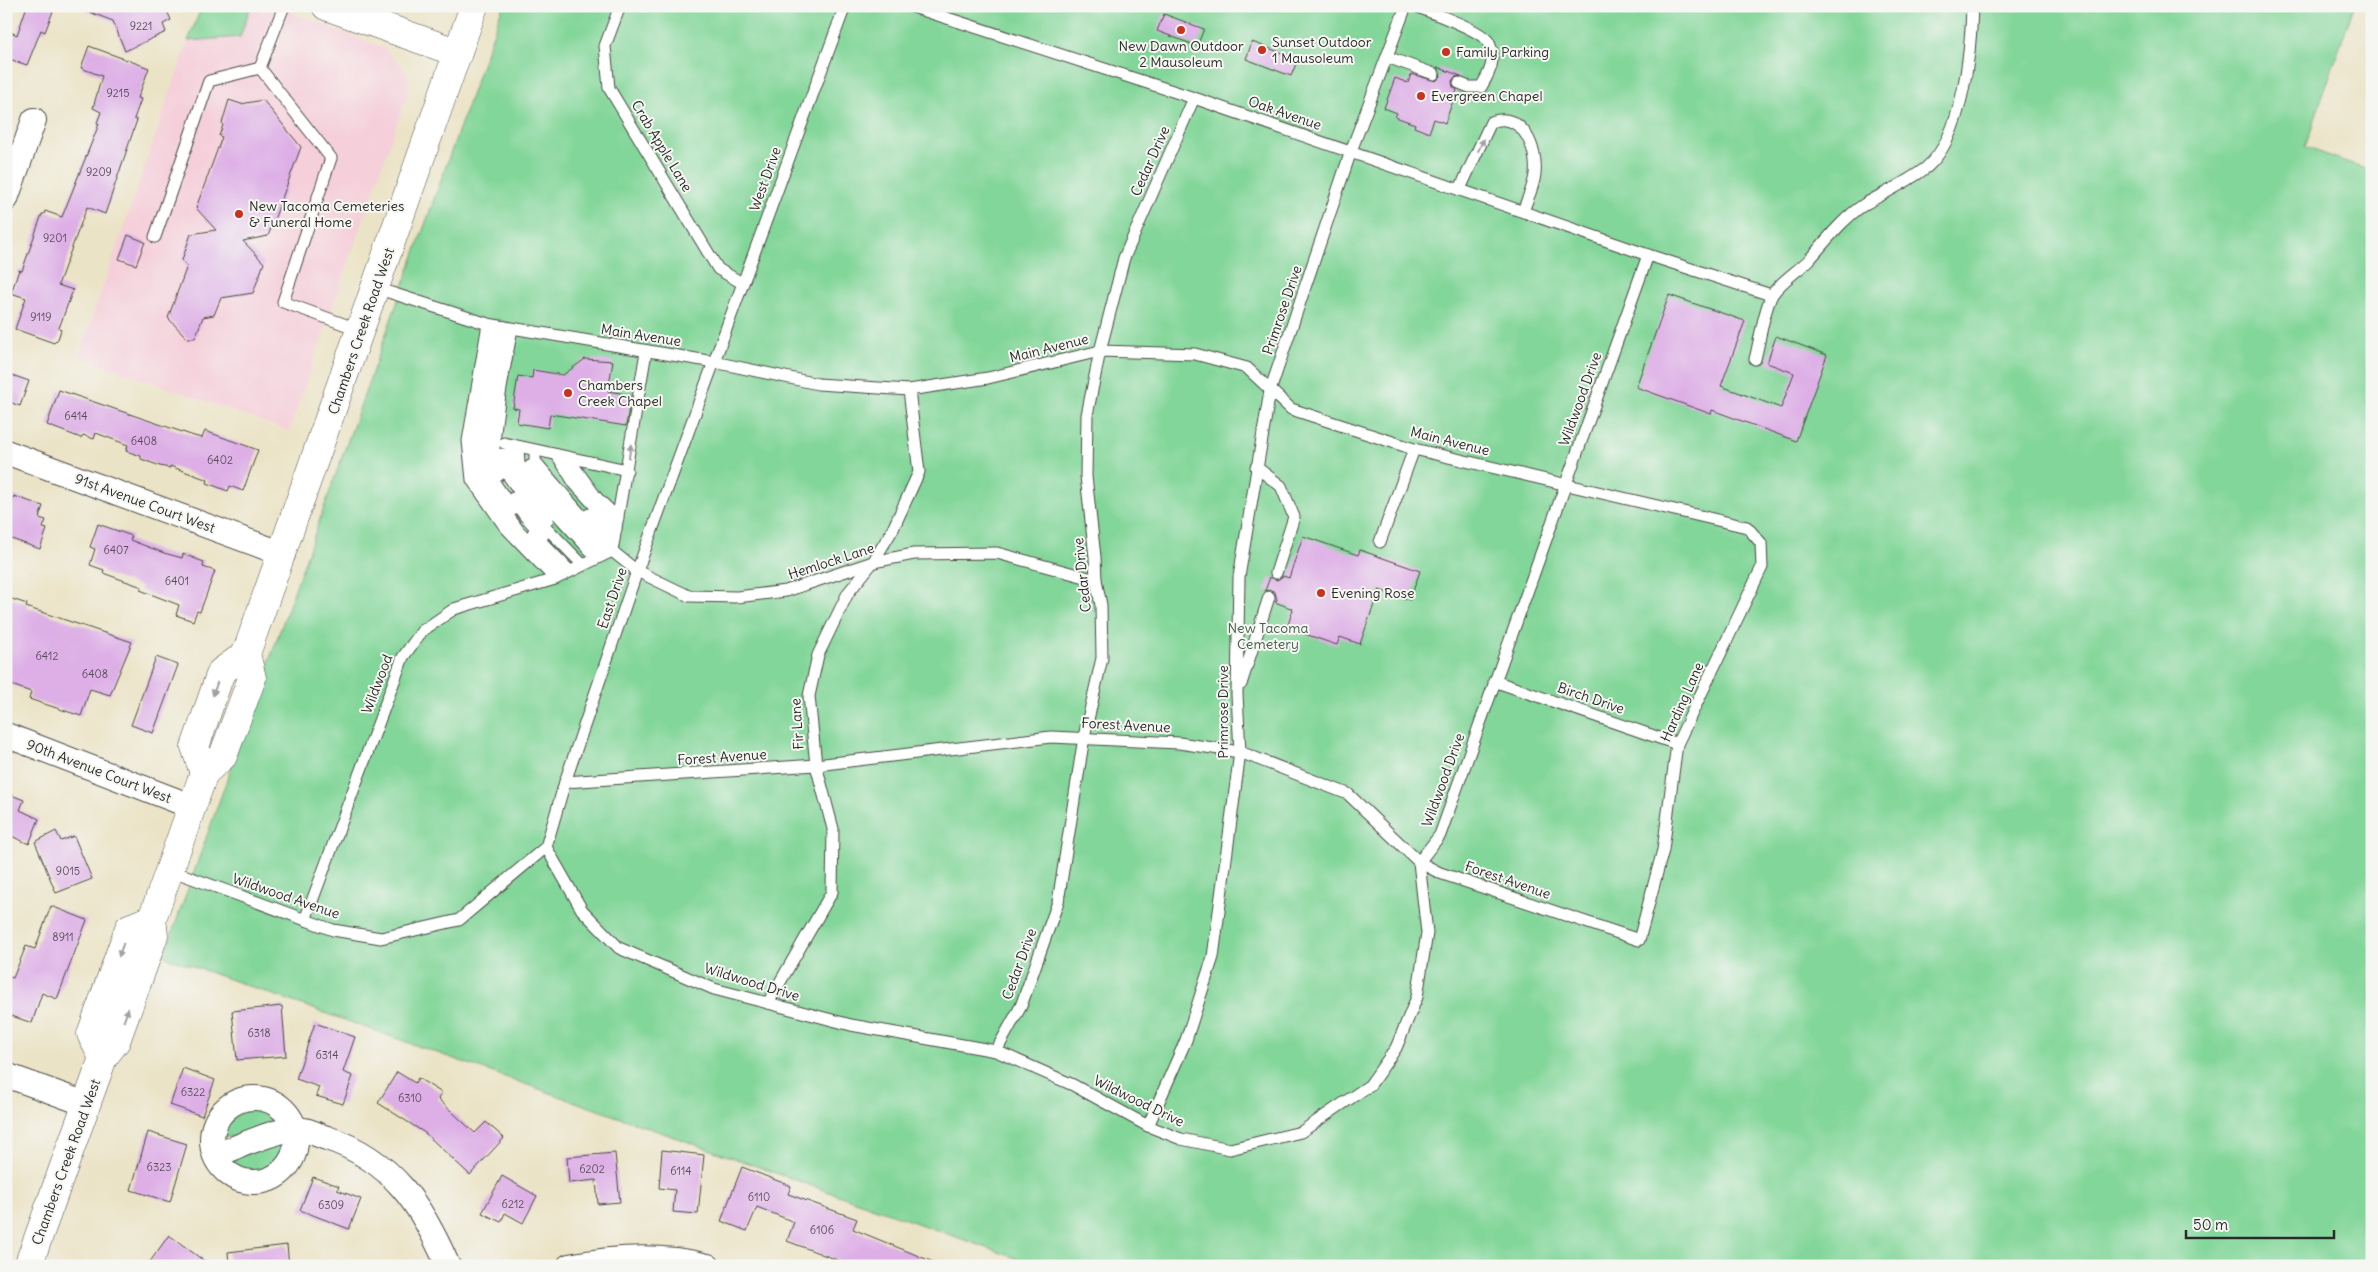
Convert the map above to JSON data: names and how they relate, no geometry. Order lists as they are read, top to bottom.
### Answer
{
  "streets": {
    "street": ["Chambers Creek Road West", "91st Avenue Court West", "90th Avenue Court West"],
    "lane": [
      "Oak Avenue",
      "Crab Apple Lane",
      "Cedar Drive",
      "West Drive",
      "Primrose Drive",
      "Main Avenue",
      "Wildwood Drive",
      "Hemlock Lane",
      "East Drive",
      "Wildwood",
      "Birch Drive",
      "Harding Lane",
      "Fir Lane",
      "Forest Avenue",
      "Wildwood Avenue"
    ]
  },
  "crossings": [
    ["Oak Avenue", "Cedar Drive"],
    ["Oak Avenue", "Primrose Drive"],
    ["Oak Avenue", "Wildwood Drive"],
    ["Crab Apple Lane", "West Drive"],
    ["Cedar Drive", "Main Avenue"],
    ["Cedar Drive", "Wildwood Drive"],
    ["Cedar Drive", "Hemlock Lane"],
    ["Cedar Drive", "Forest Avenue"],
    ["West Drive", "Main Avenue"],
    ["West Drive", "East Drive"],
    ["Primrose Drive", "Main Avenue"],
    ["Primrose Drive", "Wildwood Drive"],
    ["Primrose Drive", "Forest Avenue"],
    ["Chambers Creek Road West", "Main Avenue"],
    ["Chambers Creek Road West", "91st Avenue Court West"],
    ["Chambers Creek Road West", "90th Avenue Court West"],
    ["Chambers Creek Road West", "Wildwood Avenue"],
    ["Main Avenue", "Wildwood Drive"],
    ["Main Avenue", "East Drive"],
    ["Main Avenue", "Harding Lane"],
    ["Main Avenue", "Fir Lane"],
    ["Wildwood Drive", "East Drive"],
    ["Wildwood Drive", "Birch Drive"],
    ["Wildwood Drive", "Fir Lane"],
    ["Wildwood Drive", "Forest Avenue"],
    ["Wildwood Drive", "Wildwood Avenue"],
    ["Hemlock Lane", "East Drive"],
    ["Hemlock Lane", "Fir Lane"],
    ["East Drive", "Forest Avenue"],
    ["East Drive", "Wildwood Avenue"],
    ["Wildwood", "Wildwood Avenue"],
    ["Birch Drive", "Harding Lane"],
    ["Harding Lane", "Forest Avenue"],
    ["Fir Lane", "Forest Avenue"]
  ],
  "parks": ["New Tacoma Cemetery"],
  "places": [
    "New Dawn Outdoor 2 Mausoleum",
    "Sunset Outdoor 1 Mausoleum",
    "Family Parking",
    "Evergreen Chapel",
    "New Tacoma Cemeteries & Funeral Home",
    "Chambers Creek Chapel",
    "Evening Rose"
  ],
  "house_numbers": [
    "9221",
    "9215",
    "9209",
    "9201",
    "9119",
    "6414",
    "6408",
    "6402",
    "6407",
    "6401",
    "6412",
    "6408",
    "9015",
    "8911",
    "6318",
    "6314",
    "6322",
    "6310",
    "6323",
    "6202",
    "6114",
    "6110",
    "6212",
    "6309",
    "6106"
  ],
  "scale_bar": "50 m"
}
